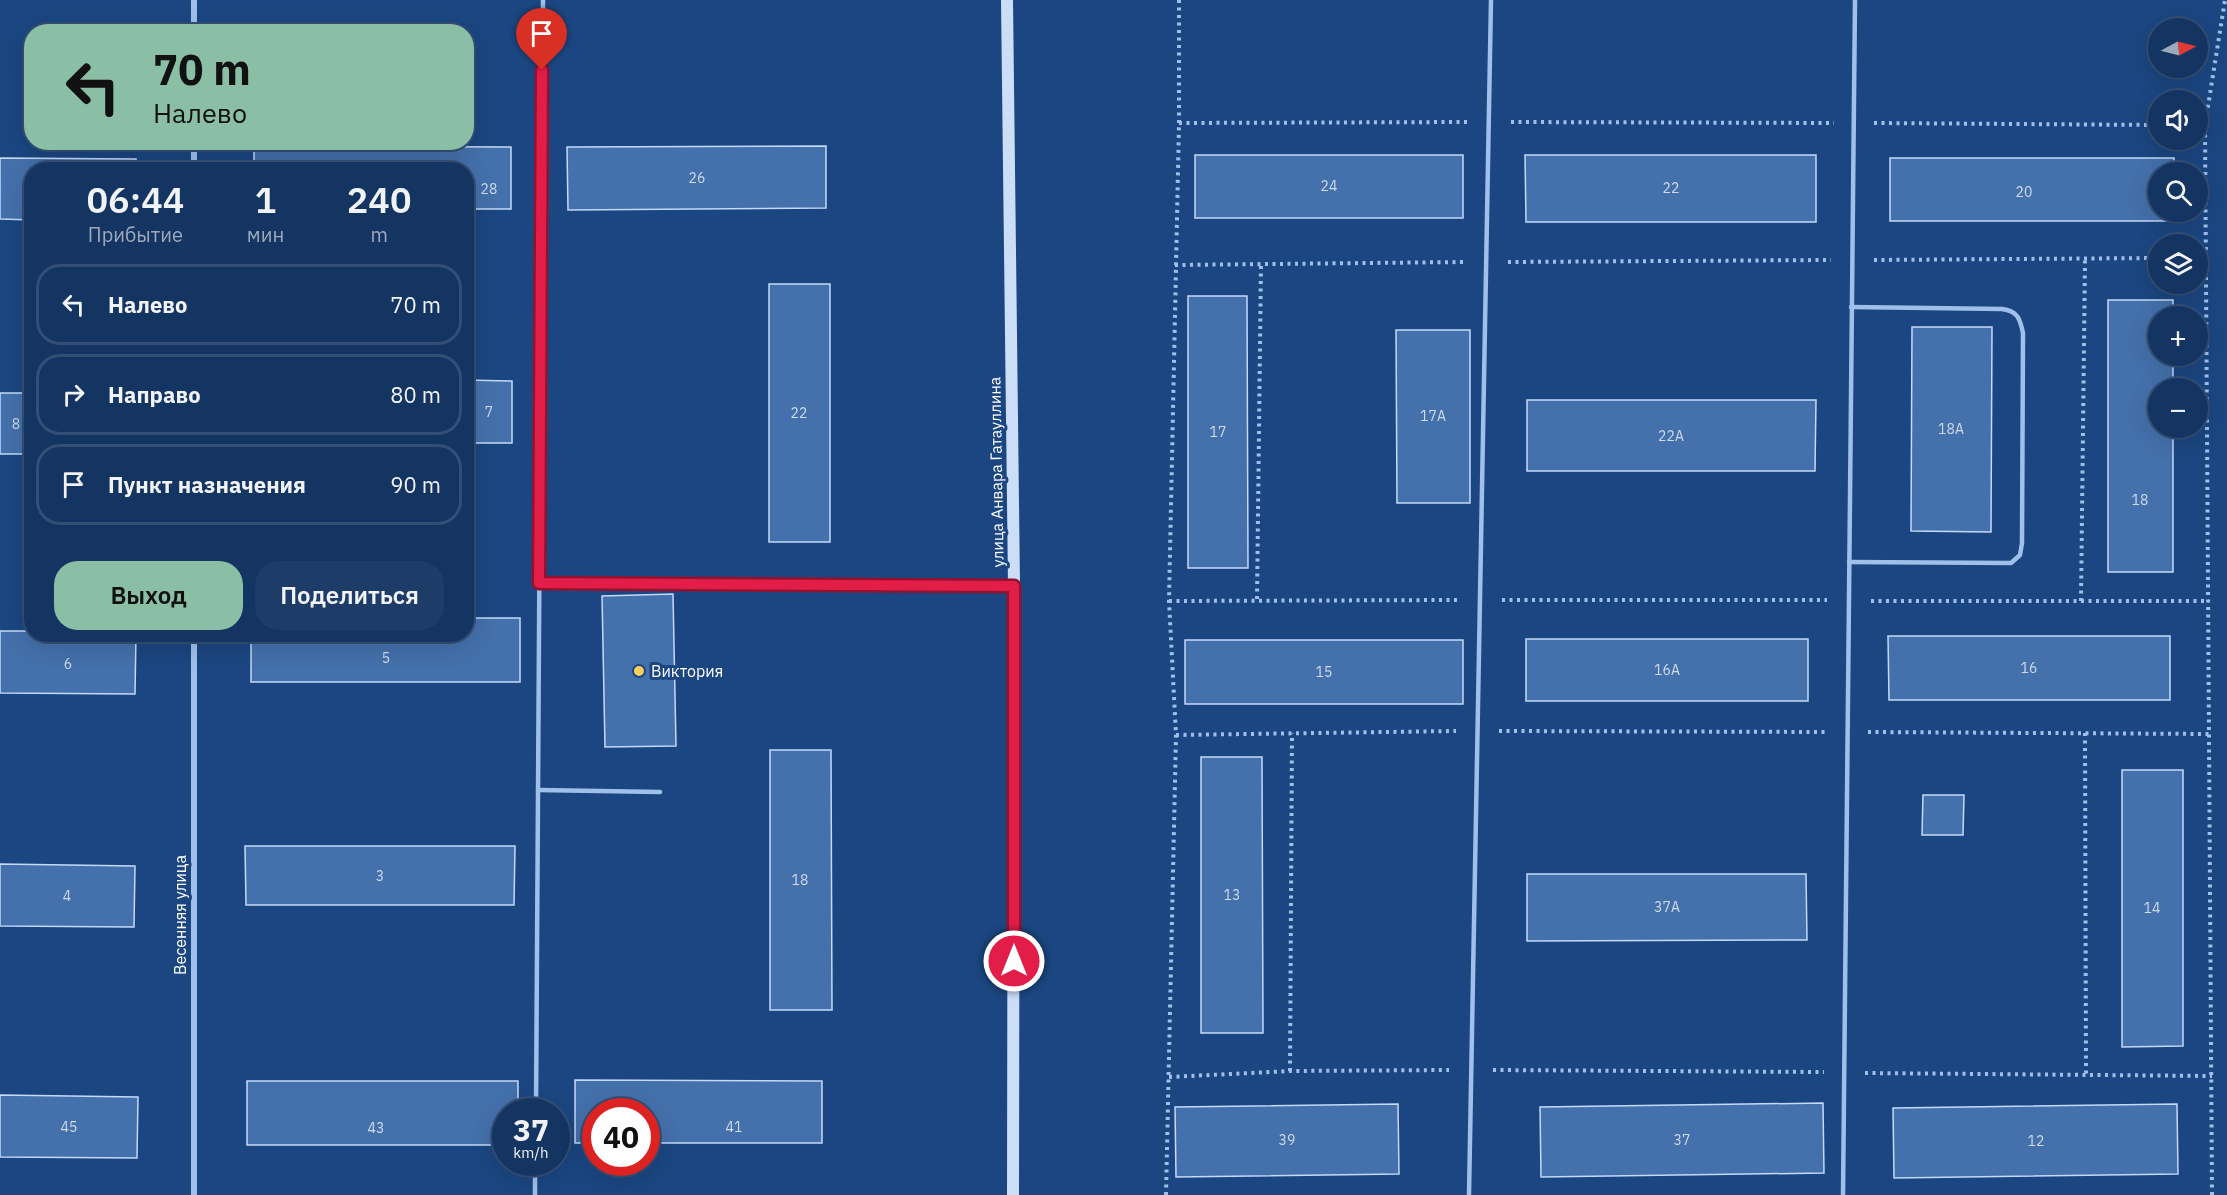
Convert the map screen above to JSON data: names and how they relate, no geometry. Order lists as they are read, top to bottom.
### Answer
{
  "streets": {
    "street": ["улица Анвара Гатауллина", "Весенняя улица"]
  },
  "places": ["Виктория"],
  "house_numbers": [
    "26",
    "24",
    "22",
    "28",
    "20",
    "7",
    "22",
    "17А",
    "8",
    "18А",
    "17",
    "22А",
    "18",
    "5",
    "6",
    "16",
    "16А",
    "15",
    "3",
    "18",
    "13",
    "4",
    "37А",
    "14",
    "45",
    "41",
    "43",
    "39",
    "37",
    "12"
  ],
  "north": "right",
  "page": {
    "map_buttons": ["+", "−"],
    "turn": ["70 m", "Налево"],
    "eta": [
      "06:44",
      "Прибытие",
      "1",
      "мин",
      "240",
      "m"
    ],
    "list": [
      {
        "name": "Налево",
        "value": "70 m"
      },
      {
        "name": "Направо",
        "value": "80 m"
      },
      {
        "name": "Пункт назначения",
        "value": "90 m"
      }
    ],
    "buttons": ["Выход", "Поделиться"],
    "speed": "37 km/h",
    "limit": "40"
  }
}
